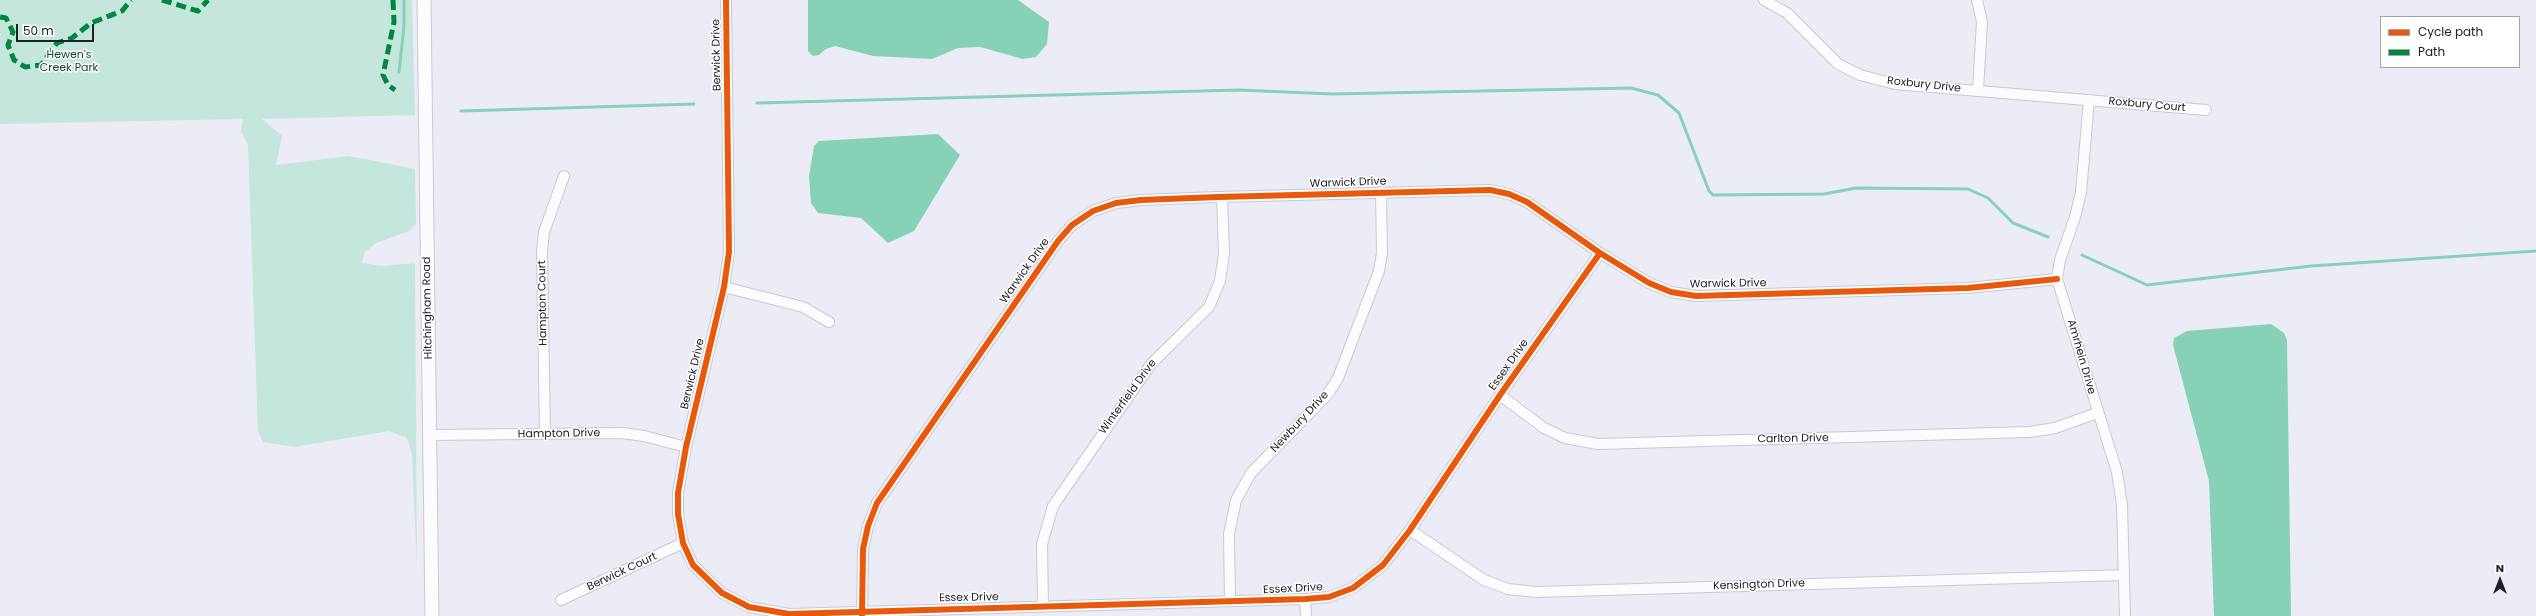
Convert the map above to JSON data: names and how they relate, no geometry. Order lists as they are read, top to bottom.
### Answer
{
  "streets": {
    "street": [
      "Berwick Drive",
      "Roxbury Drive",
      "Roxbury Court",
      "Warwick Drive",
      "Hampton Court",
      "Hitchingham Road",
      "Amrhein Drive",
      "Essex Drive",
      "Winterfield Drive",
      "Newbury Drive",
      "Hampton Drive",
      "Carlton Drive",
      "Berwick Court",
      "Kensington Drive"
    ]
  },
  "crossings": [
    ["Berwick Drive", "Warwick Drive"],
    ["Berwick Drive", "Essex Drive"],
    ["Berwick Drive", "Hampton Drive"],
    ["Berwick Drive", "Berwick Court"],
    ["Roxbury Drive", "Roxbury Court"],
    ["Roxbury Drive", "Amrhein Drive"],
    ["Roxbury Court", "Amrhein Drive"],
    ["Warwick Drive", "Amrhein Drive"],
    ["Warwick Drive", "Essex Drive"],
    ["Warwick Drive", "Winterfield Drive"],
    ["Warwick Drive", "Newbury Drive"],
    ["Hampton Court", "Hampton Drive"],
    ["Hitchingham Road", "Hampton Drive"],
    ["Amrhein Drive", "Carlton Drive"],
    ["Amrhein Drive", "Kensington Drive"],
    ["Essex Drive", "Winterfield Drive"],
    ["Essex Drive", "Newbury Drive"],
    ["Essex Drive", "Carlton Drive"],
    ["Essex Drive", "Kensington Drive"]
  ],
  "parks": ["Hewen's Creek Park"],
  "legend": ["Cycle path", "Path"],
  "scale_bar": "50 m",
  "north": "top"
}
